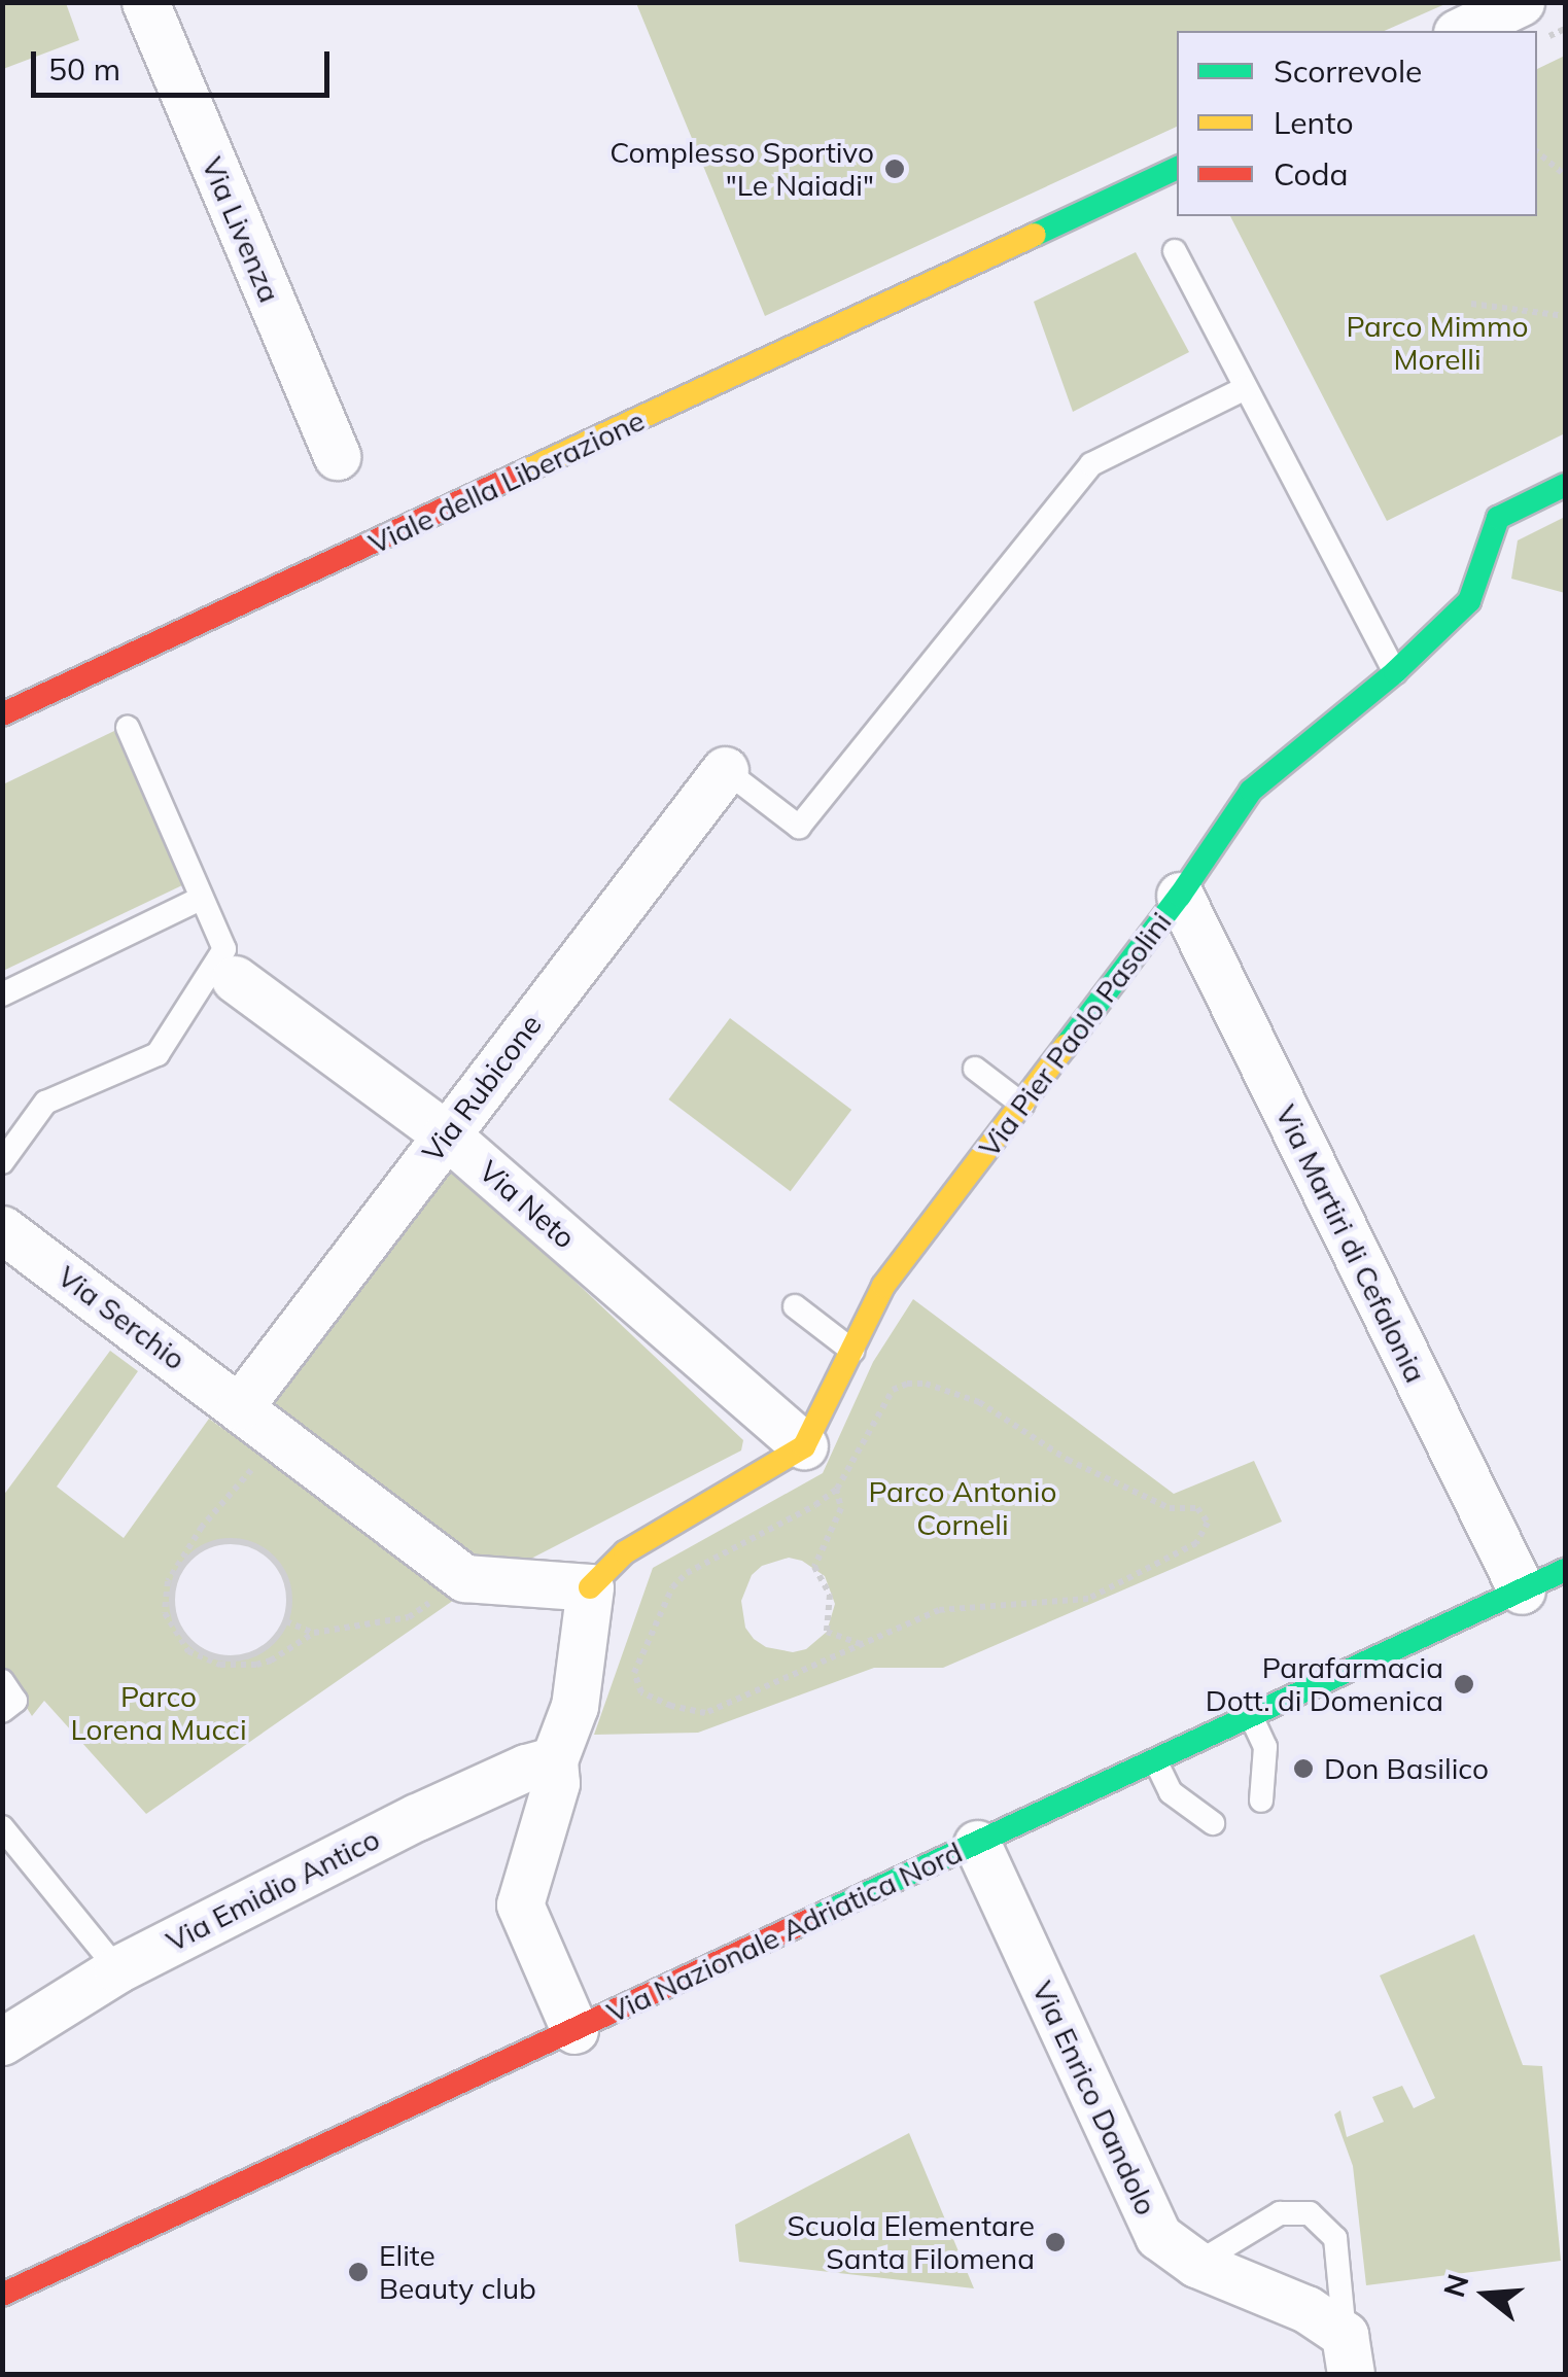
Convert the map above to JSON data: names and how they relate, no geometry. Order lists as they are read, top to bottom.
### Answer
{
  "streets": {
    "street": [
      "Via Livenza",
      "Viale della Liberazione",
      "Via Pier Paolo Pasolini",
      "Via Rubicone",
      "Via Neto",
      "Via Martiri di Cefalonia",
      "Via Serchio",
      "Via Emidio Antico",
      "Via Nazionale Adriatica Nord",
      "Via Enrico Dandolo"
    ]
  },
  "crossings": [
    ["Via Pier Paolo Pasolini", "Via Neto"],
    ["Via Pier Paolo Pasolini", "Via Martiri di Cefalonia"],
    ["Via Rubicone", "Via Neto"],
    ["Via Rubicone", "Via Serchio"],
    ["Via Martiri di Cefalonia", "Via Nazionale Adriatica Nord"],
    ["Via Nazionale Adriatica Nord", "Via Enrico Dandolo"]
  ],
  "parks": ["Parco Mimmo Morelli", "Parco Antonio Corneli", "Parco Lorena Mucci"],
  "places": [
    "Complesso Sportivo \"Le Naiadi\"",
    "Parafarmacia Dott. di Domenica",
    "Don Basilico",
    "Scuola Elementare Santa Filomena",
    "Elite Beauty club"
  ],
  "legend": ["Scorrevole", "Lento", "Coda"],
  "scale_bar": "50 m",
  "north": "left"
}
